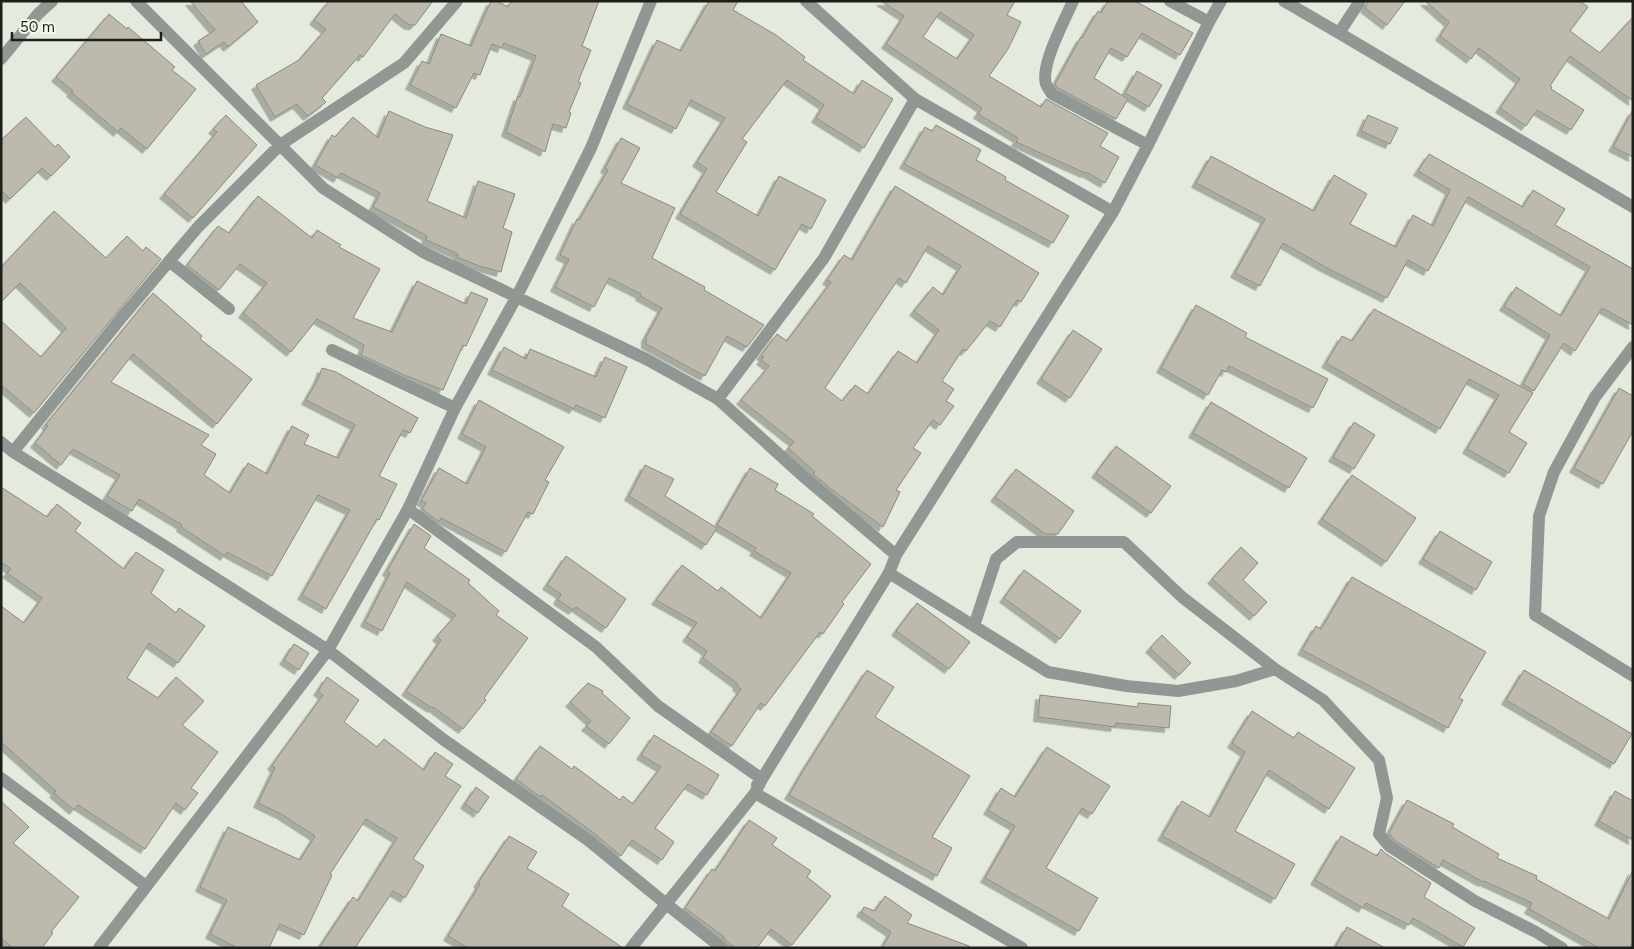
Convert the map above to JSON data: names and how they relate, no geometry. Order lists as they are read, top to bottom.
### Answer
{
  "scale_bar": "50 m"
}
